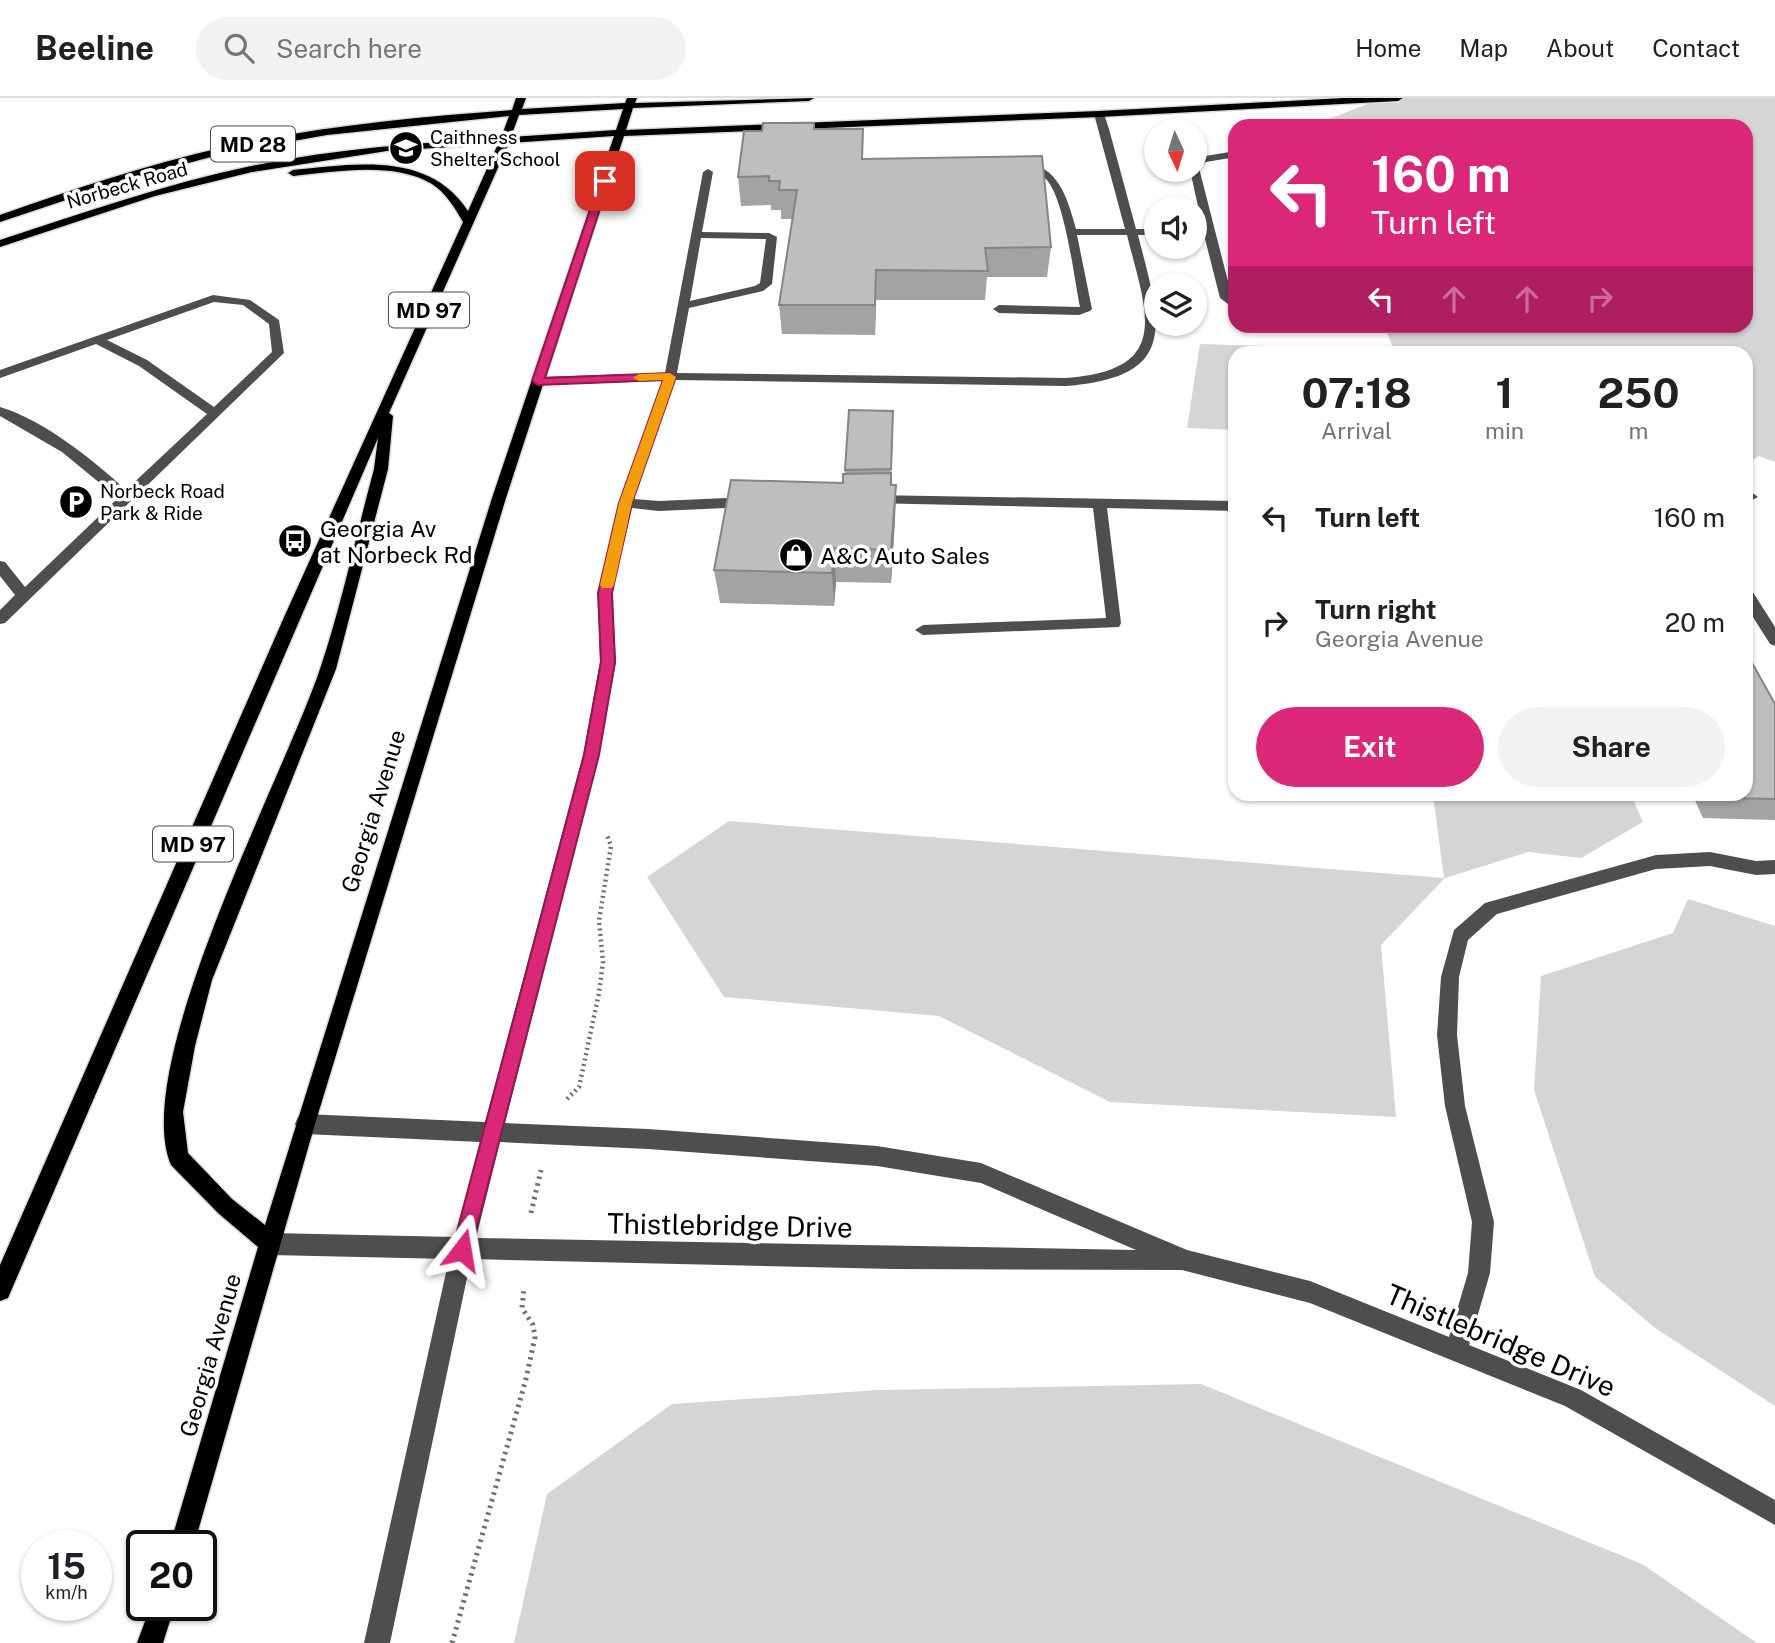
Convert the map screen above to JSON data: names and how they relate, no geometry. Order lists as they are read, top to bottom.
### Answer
{
  "streets": {
    "main road": [
      "MD 28",
      "Norbeck Road",
      "MD 97",
      "Georgia Avenue"
    ],
    "street": ["Thistlebridge Drive"]
  },
  "crossings": [
    ["Norbeck Road", "MD 97"],
    ["Norbeck Road", "Georgia Avenue"],
    ["Georgia Avenue", "Thistlebridge Drive"]
  ],
  "places": {
    "school or university": ["Caithness Shelter School"],
    "parking": ["Norbeck Road Park & Ride"],
    "bus stop": ["Georgia Av at Norbeck Rd"],
    "shop": ["A&C Auto Sales"]
  },
  "north": "bottom",
  "page": {
    "header": "Beeline",
    "search": "Search here",
    "nav": [
      "Home",
      "Map",
      "About",
      "Contact"
    ],
    "turn": ["160 m", "Turn left"],
    "eta": [
      "07:18",
      "Arrival",
      "1",
      "min",
      "250",
      "m"
    ],
    "list": [
      {
        "name": "Turn left",
        "value": "160 m"
      },
      {
        "name": "Turn right",
        "note": "Georgia Avenue",
        "value": "20 m"
      }
    ],
    "buttons": ["Exit", "Share"],
    "speed": "15 km/h",
    "limit": "20"
  }
}
